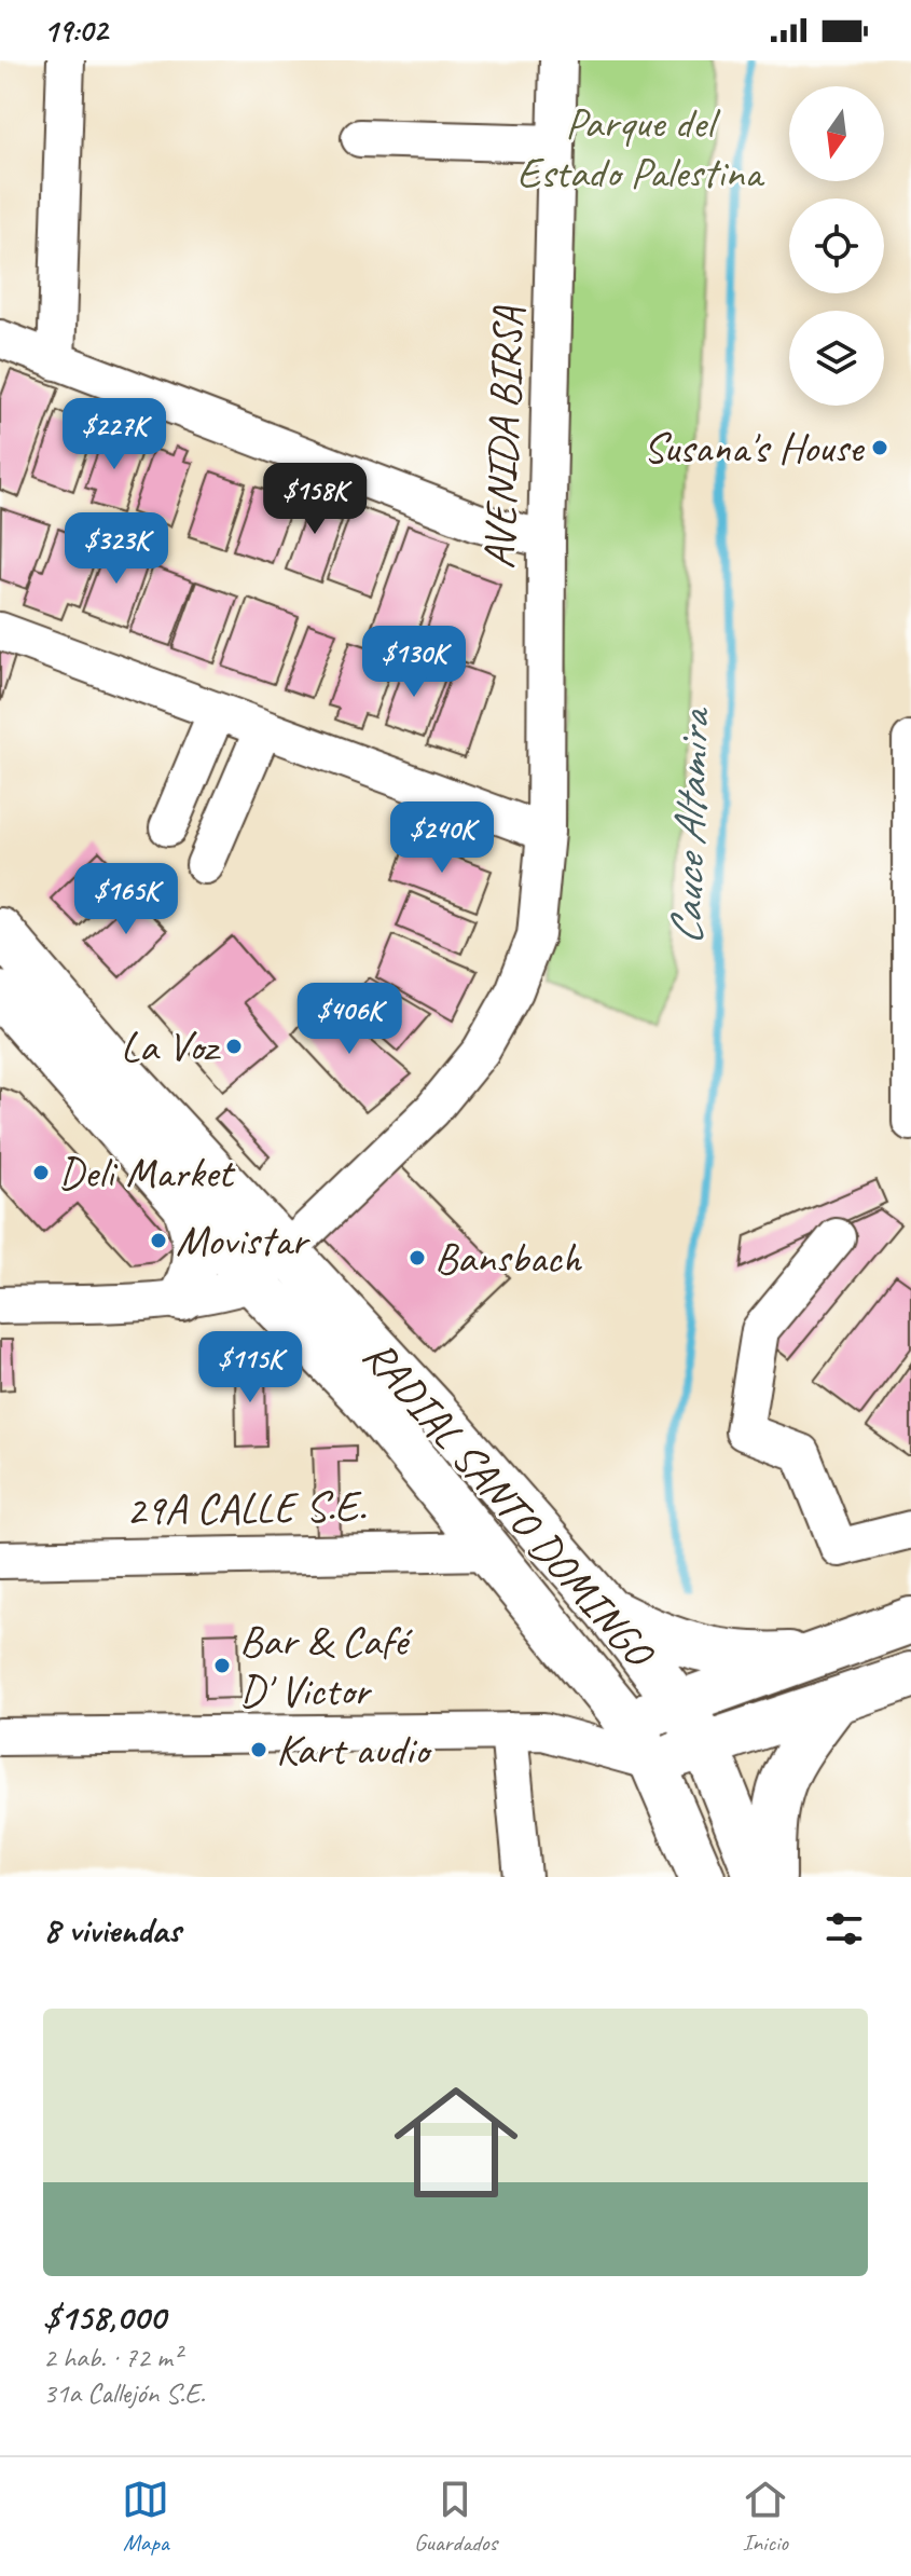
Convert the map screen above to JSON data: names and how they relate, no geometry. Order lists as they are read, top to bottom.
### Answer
{
  "streets": {
    "main road": ["RADIAL SANTO DOMINGO"],
    "street": ["AVENIDA BIRSA", "29A CALLE S.E."]
  },
  "crossings": [
    ["AVENIDA BIRSA", "RADIAL SANTO DOMINGO"],
    ["RADIAL SANTO DOMINGO", "29A CALLE S.E."]
  ],
  "water": ["Cauce Altamira"],
  "parks": ["Parque del Estado Palestina"],
  "places": [
    "Susana's House",
    "La Voz",
    "Deli Market",
    "Movistar",
    "Bansbach",
    "Bar & Café D' Victor",
    "Kart audio"
  ],
  "north": "bottom",
  "page": {
    "status": "19:02",
    "price": [
      "$227K",
      "$158K",
      "$323K",
      "$130K",
      "$240K",
      "$165K",
      "$406K",
      "$115K"
    ],
    "heading": "8 viviendas",
    "list": [
      {
        "name": "$158,000",
        "note": "2 hab. · 72 m² · 31a Callejón S.E."
      }
    ],
    "tabs": ["Mapa", "Guardados", "Inicio"]
  }
}
